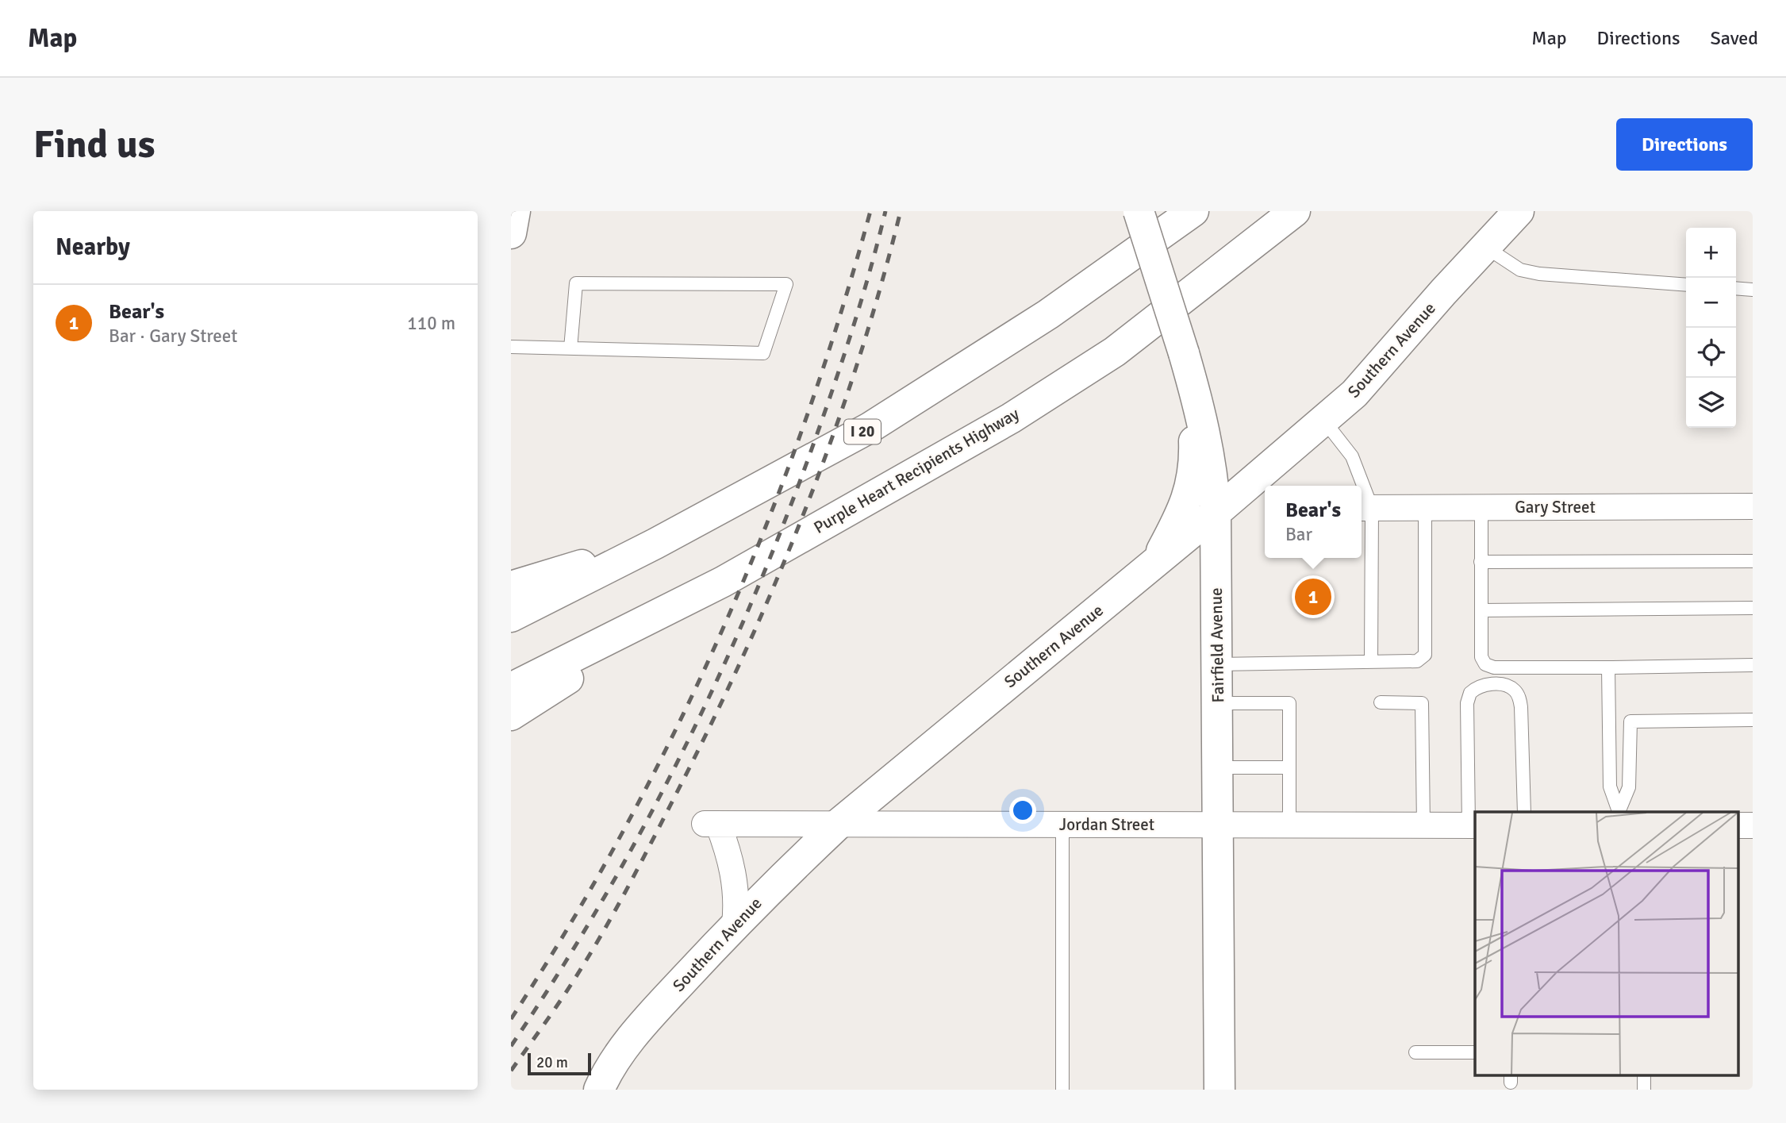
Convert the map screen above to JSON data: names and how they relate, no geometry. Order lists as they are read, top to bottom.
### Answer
{
  "streets": {
    "main road": [
      "Southern Avenue",
      "I 20",
      "Purple Heart Recipients Highway",
      "Fairfield Avenue"
    ],
    "street": ["Gary Street", "Jordan Street"]
  },
  "crossings": [
    ["Southern Avenue", "Fairfield Avenue"],
    ["Southern Avenue", "Jordan Street"],
    ["Fairfield Avenue", "Jordan Street"]
  ],
  "scale_bar": "20 m",
  "page": {
    "header": "Map",
    "nav": ["Map", "Directions", "Saved"],
    "buttons": "Directions",
    "title": "Find us",
    "heading": "Nearby",
    "map_buttons": ["+", "−"],
    "list": [
      {
        "mark": "1",
        "name": "Bear's",
        "note": "Bar · Gary Street",
        "value": "110 m"
      }
    ],
    "popup": ["Bear's", "Bar"],
    "pins": "1",
    "scale": "20 m"
  }
}
